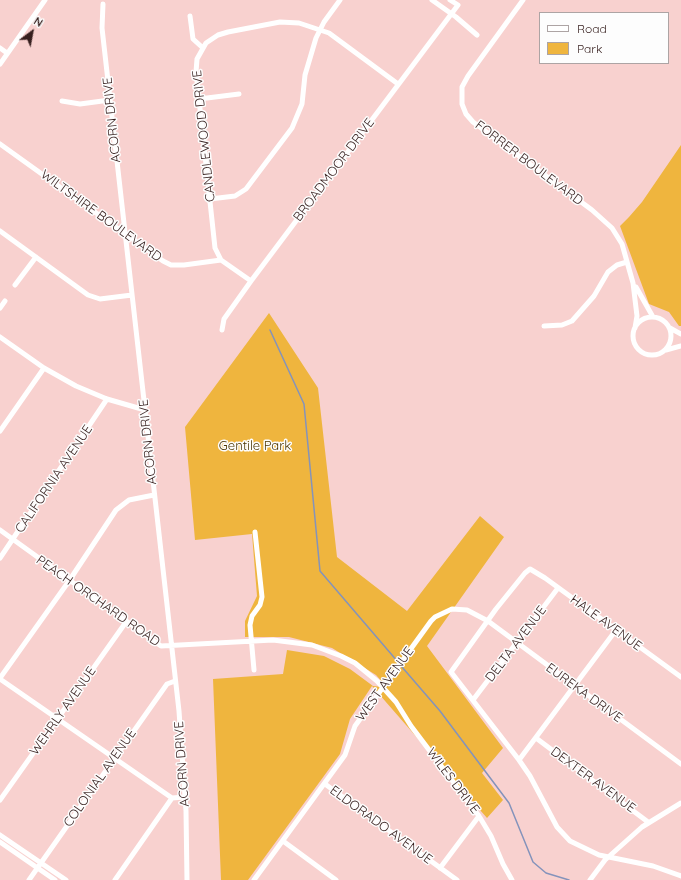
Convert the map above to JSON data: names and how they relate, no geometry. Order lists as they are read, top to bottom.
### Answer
{
  "streets": {
    "street": [
      "ACORN DRIVE",
      "CANDLEWOOD DRIVE",
      "FORRER BOULEVARD",
      "BROADMOOR DRIVE",
      "WILTSHIRE BOULEVARD",
      "CALIFORNIA AVENUE",
      "PEACH ORCHARD ROAD",
      "HALE AVENUE",
      "DELTA AVENUE",
      "WEST AVENUE",
      "EUREKA DRIVE",
      "WEHRLY AVENUE",
      "COLONIAL AVENUE",
      "DEXTER AVENUE",
      "WILES DRIVE",
      "ELDORADO AVENUE"
    ]
  },
  "crossings": [
    ["ACORN DRIVE", "WILTSHIRE BOULEVARD"],
    ["ACORN DRIVE", "PEACH ORCHARD ROAD"],
    ["ACORN DRIVE", "COLONIAL AVENUE"],
    ["CANDLEWOOD DRIVE", "WILTSHIRE BOULEVARD"],
    ["CALIFORNIA AVENUE", "PEACH ORCHARD ROAD"],
    ["PEACH ORCHARD ROAD", "WEST AVENUE"],
    ["PEACH ORCHARD ROAD", "WEHRLY AVENUE"],
    ["PEACH ORCHARD ROAD", "WILES DRIVE"],
    ["HALE AVENUE", "DELTA AVENUE"],
    ["HALE AVENUE", "WEST AVENUE"],
    ["HALE AVENUE", "EUREKA DRIVE"],
    ["DELTA AVENUE", "EUREKA DRIVE"],
    ["WEST AVENUE", "EUREKA DRIVE"],
    ["WEST AVENUE", "WILES DRIVE"],
    ["WEST AVENUE", "ELDORADO AVENUE"]
  ],
  "parks": ["Gentile Park"],
  "legend": ["Road", "Park"],
  "north": "top right"
}
